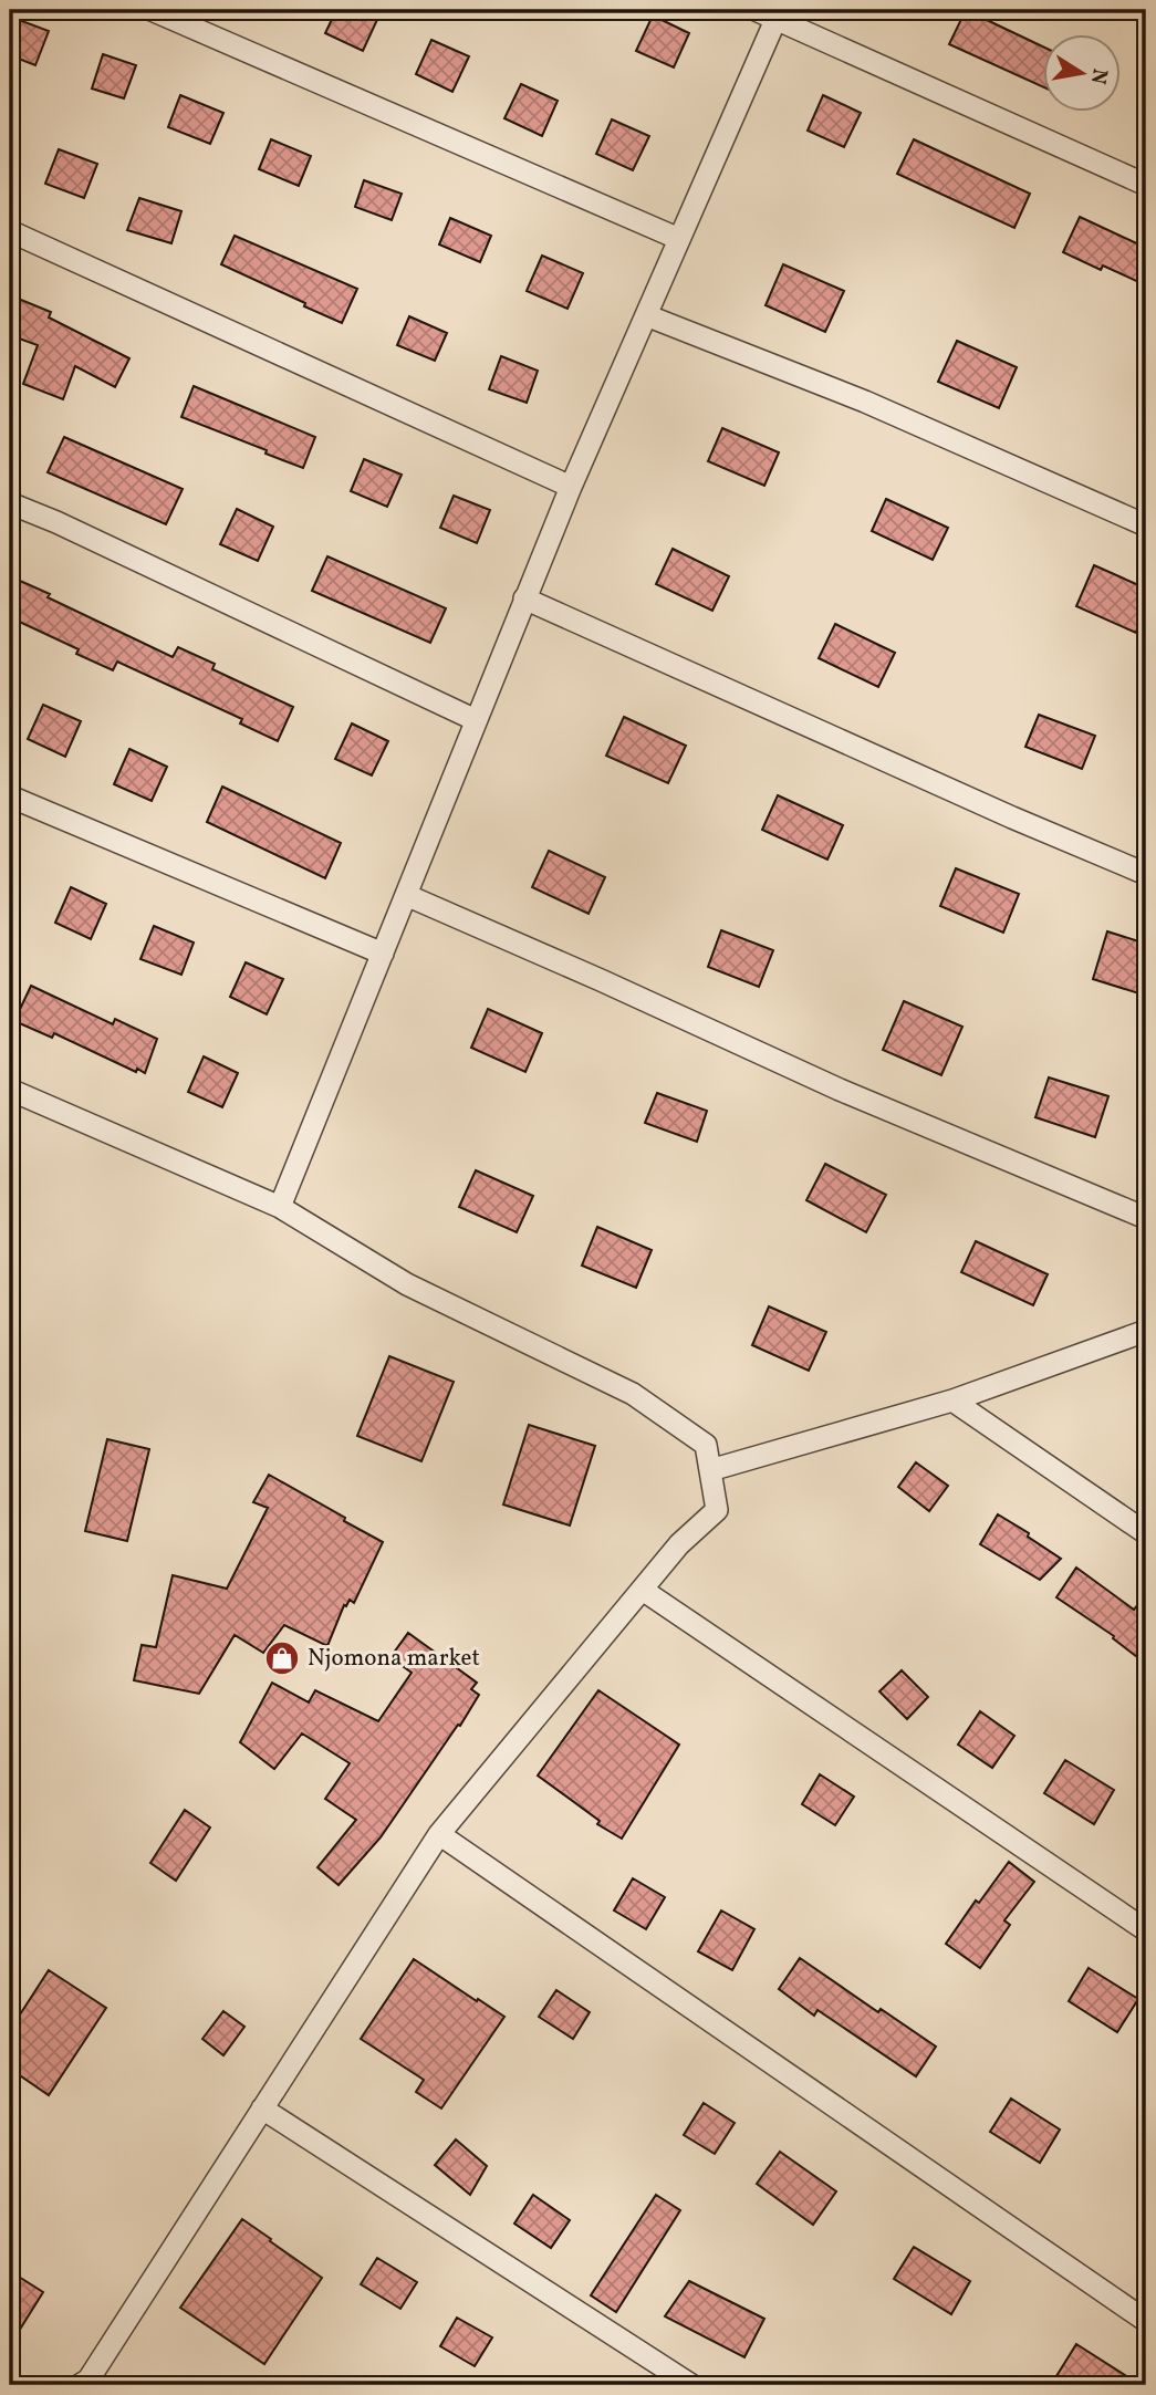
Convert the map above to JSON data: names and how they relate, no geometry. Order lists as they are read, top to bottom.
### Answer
{
  "places": {
    "shop": ["Njomona market"]
  },
  "north": "right"
}
